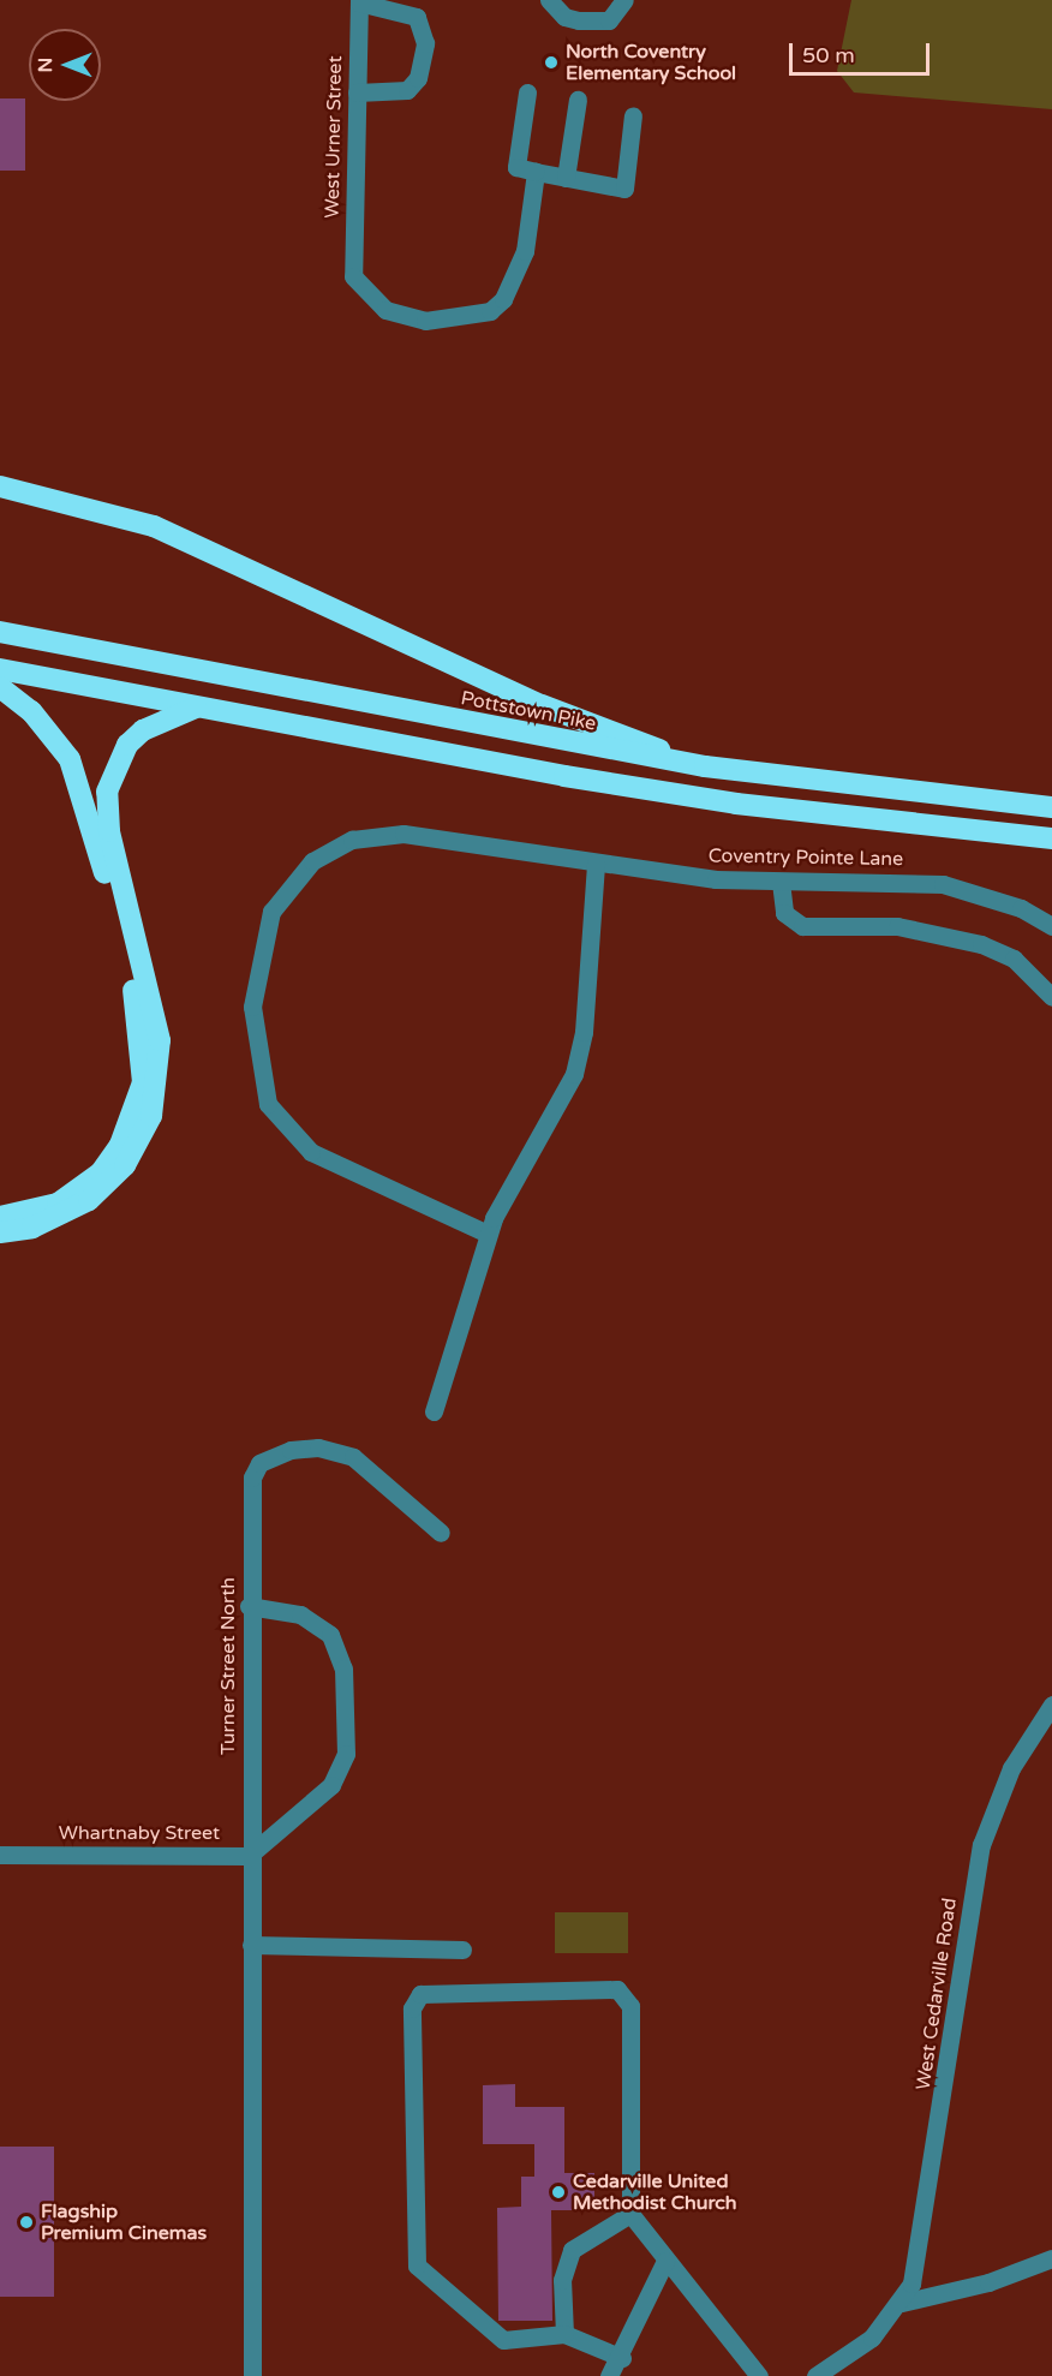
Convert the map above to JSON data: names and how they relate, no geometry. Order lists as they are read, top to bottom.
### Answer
{
  "streets": {
    "highway": ["Pottstown Pike"],
    "street": [
      "West Urner Street",
      "Coventry Pointe Lane",
      "Turner Street North",
      "Whartnaby Street",
      "West Cedarville Road"
    ]
  },
  "crossings": [
    ["Turner Street North", "Whartnaby Street"]
  ],
  "places": ["North Coventry Elementary School", "Cedarville United Methodist Church", "Flagship Premium Cinemas"],
  "scale_bar": "50 m",
  "north": "left"
}
